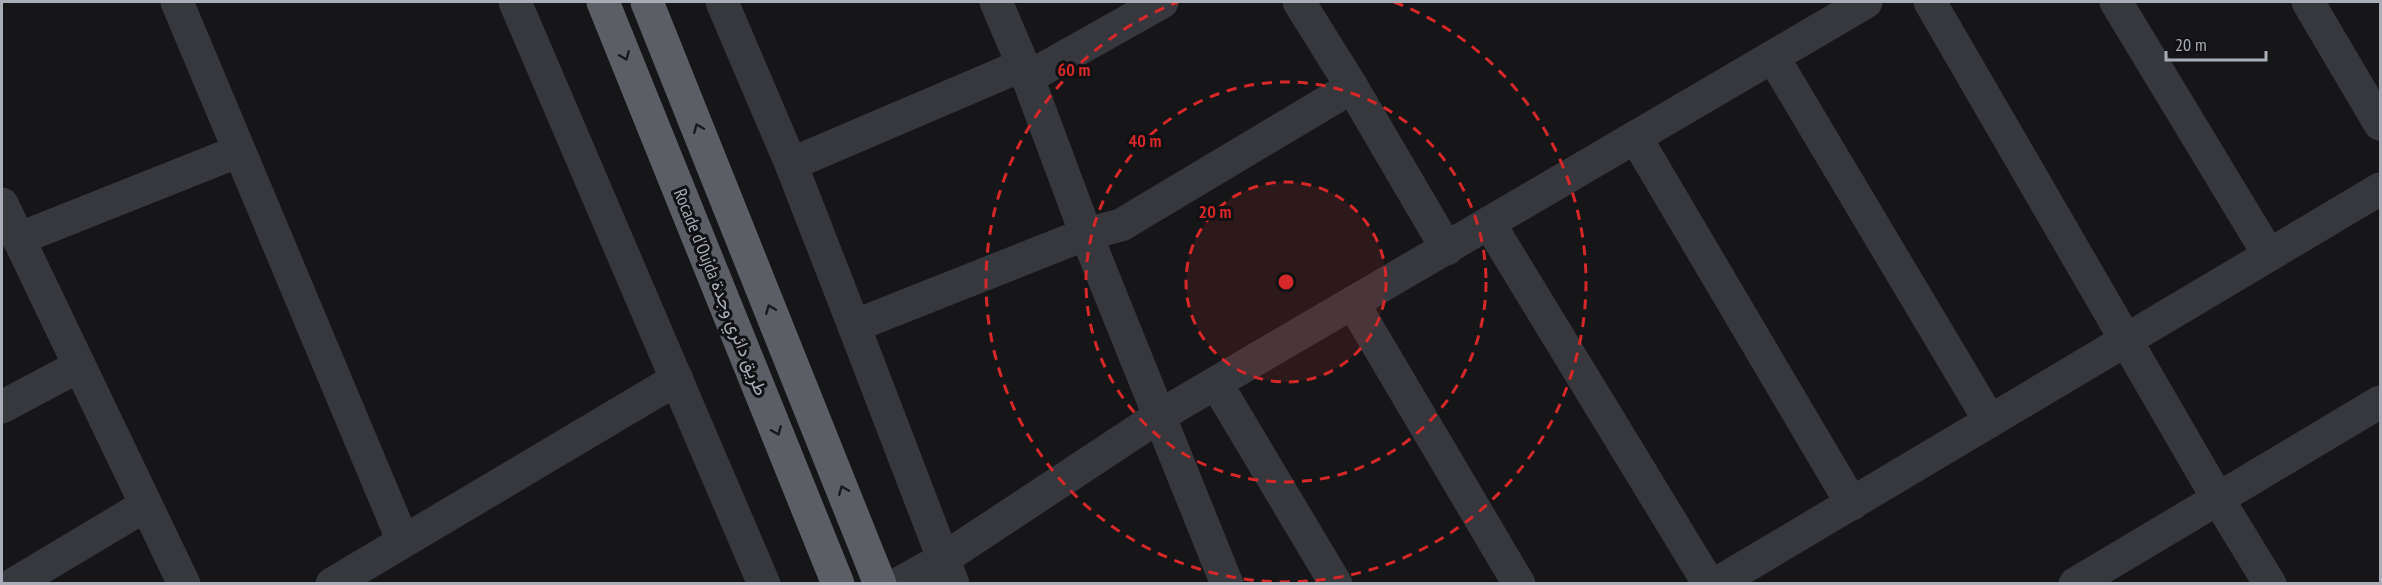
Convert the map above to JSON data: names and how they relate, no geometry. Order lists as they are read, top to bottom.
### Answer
{
  "streets": {
    "highway": ["Rocade d'Oujda طريق دائري وجدة"]
  },
  "scale_bar": "20 m",
  "rings": ["60 m", "40 m", "20 m"]
}
